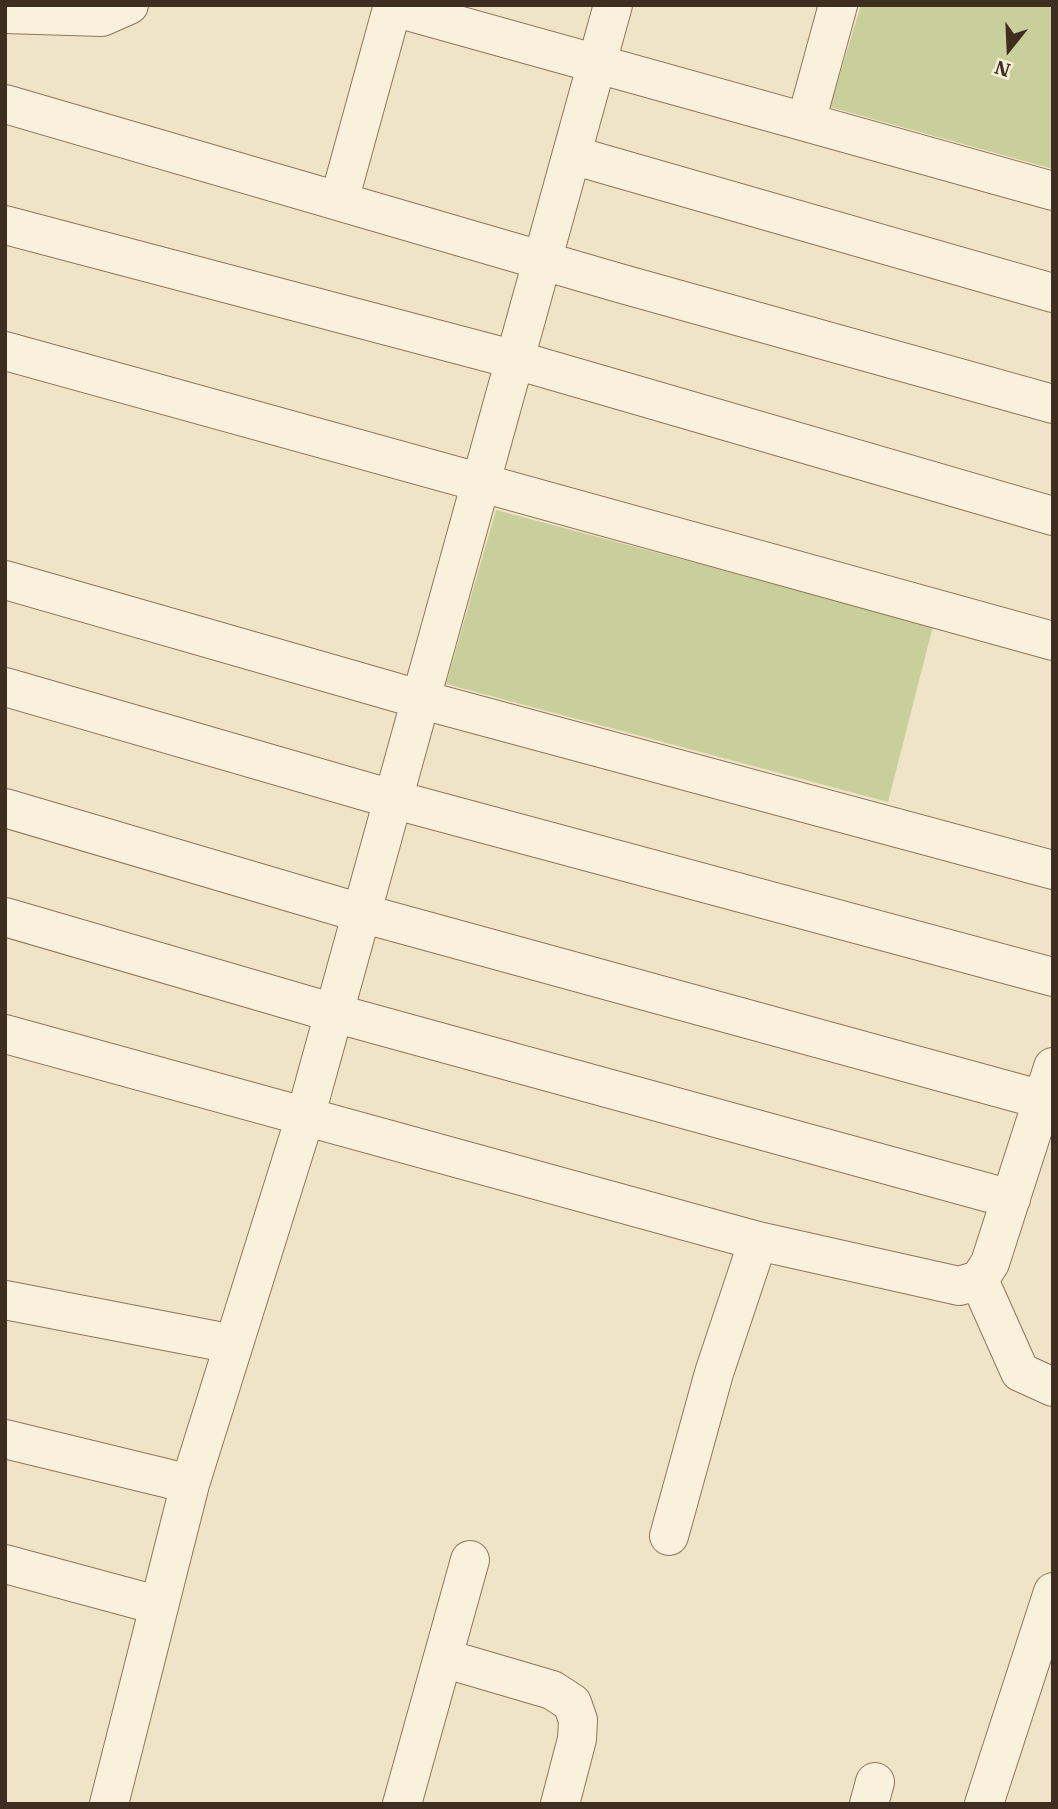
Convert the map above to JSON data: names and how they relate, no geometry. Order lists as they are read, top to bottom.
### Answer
{
  "north": "bottom"
}
